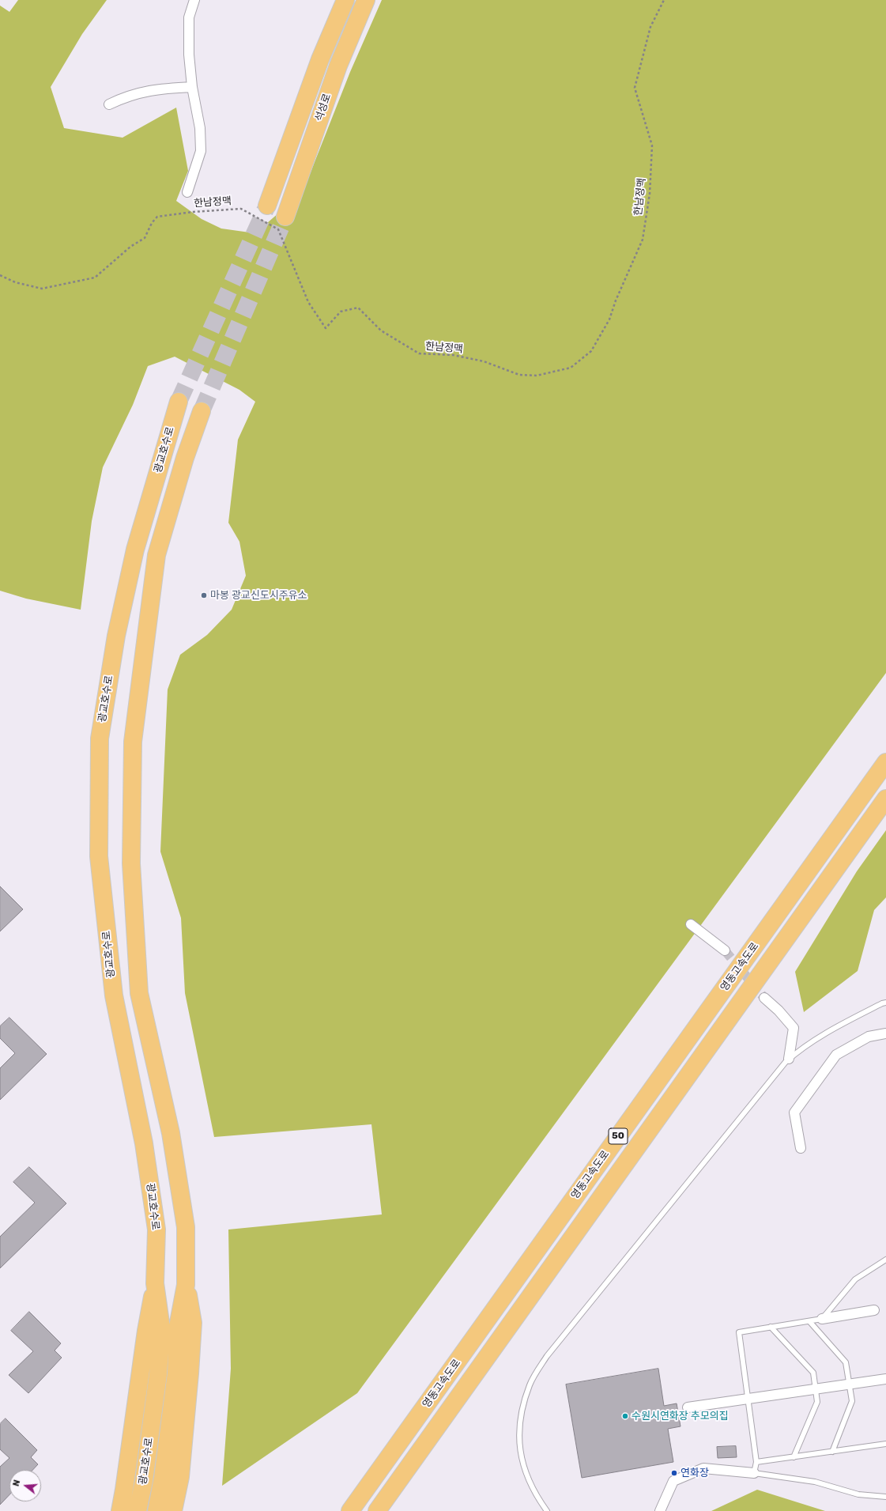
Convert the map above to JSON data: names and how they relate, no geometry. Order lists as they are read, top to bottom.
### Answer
{
  "streets": {
    "highway": [
      "석성로",
      "광교호수로",
      "영동고속도로",
      "50"
    ],
    "path": ["한남정맥"]
  },
  "places": ["마봉 광교신도시주유소", "수원시연화장 추모의집", "연화장"],
  "north": "left"
}
